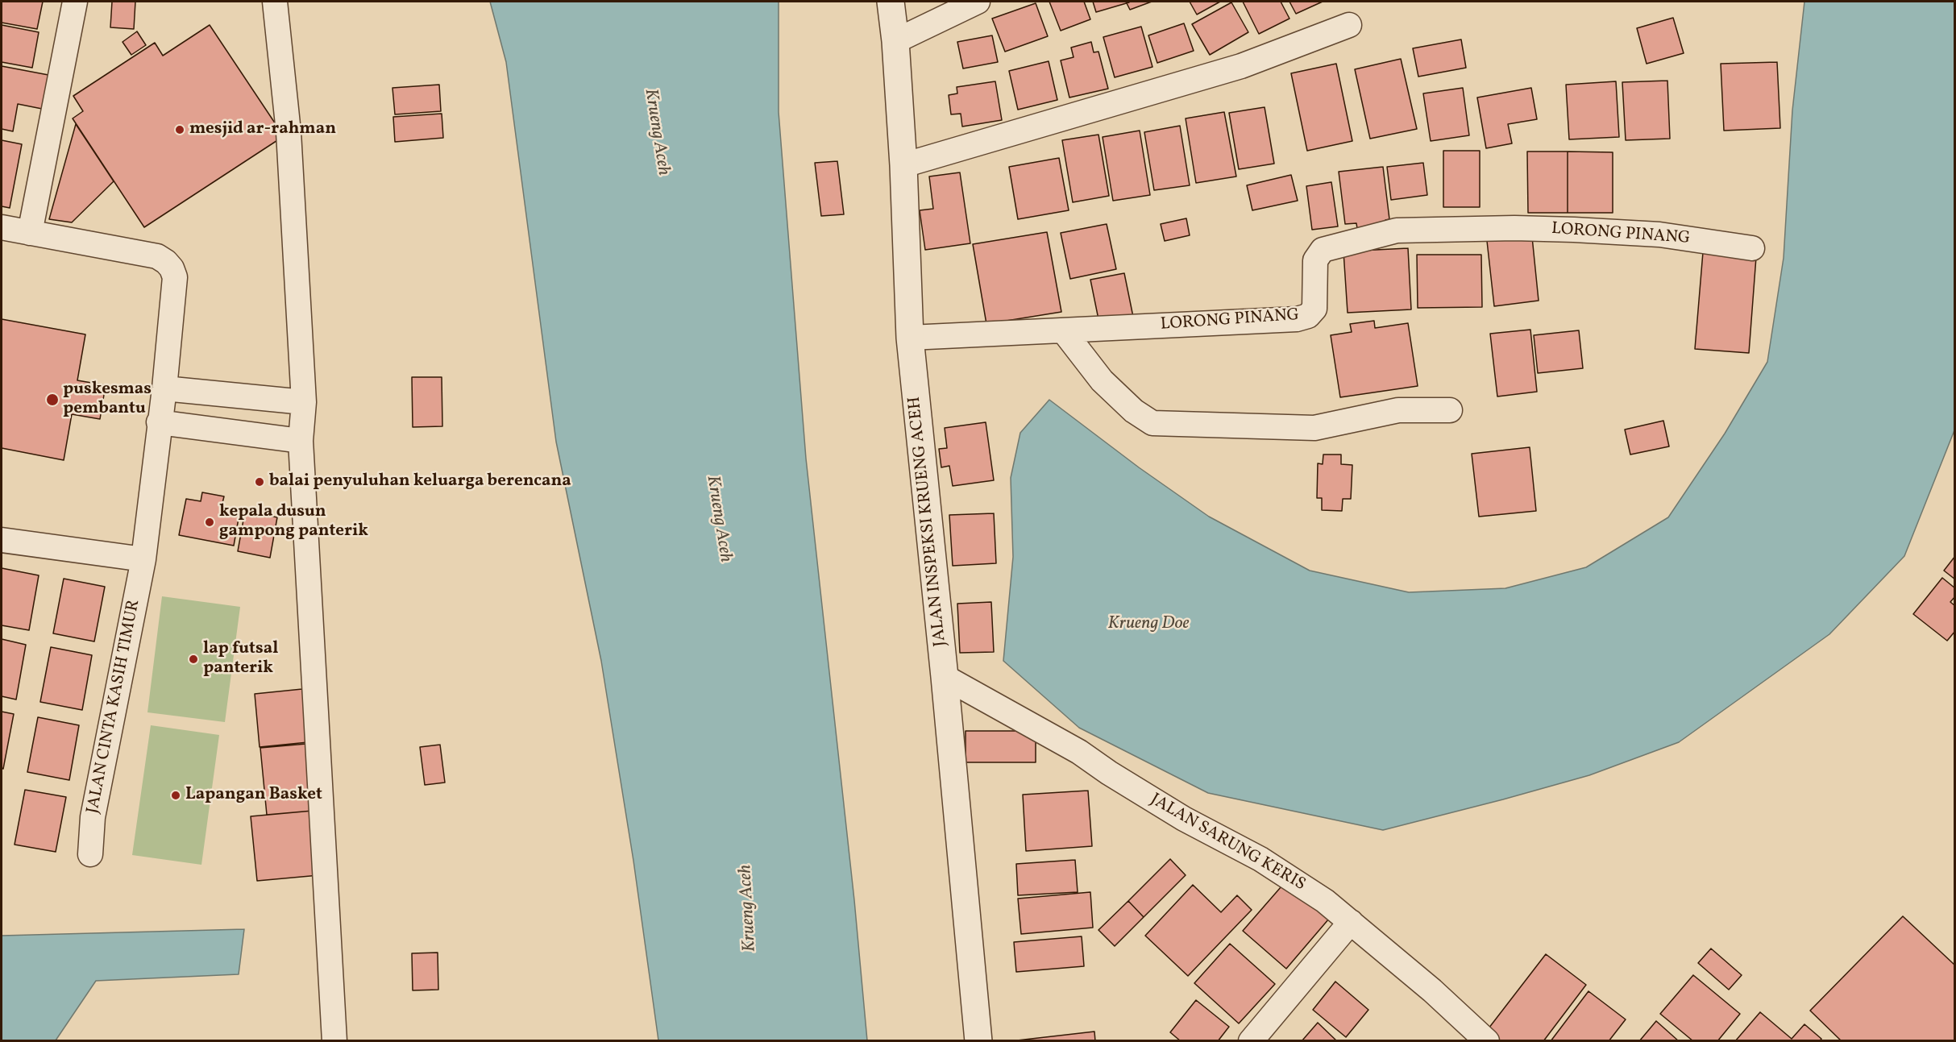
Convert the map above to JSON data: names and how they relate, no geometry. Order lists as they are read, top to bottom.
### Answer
{
  "streets": {
    "street": [
      "LORONG PINANG",
      "JALAN INSPEKSI KRUENG ACEH",
      "JALAN CINTA KASIH TIMUR",
      "JALAN SARUNG KERIS"
    ]
  },
  "crossings": [
    ["LORONG PINANG", "JALAN INSPEKSI KRUENG ACEH"],
    ["JALAN INSPEKSI KRUENG ACEH", "JALAN SARUNG KERIS"]
  ],
  "water": ["Krueng Aceh", "Krueng Doe"],
  "places": [
    "mesjid ar-rahman",
    "puskesmas pembantu",
    "balai penyuluhan keluarga berencana",
    "kepala dusun gampong panterik",
    "lap futsal panterik",
    "Lapangan Basket"
  ]
}
